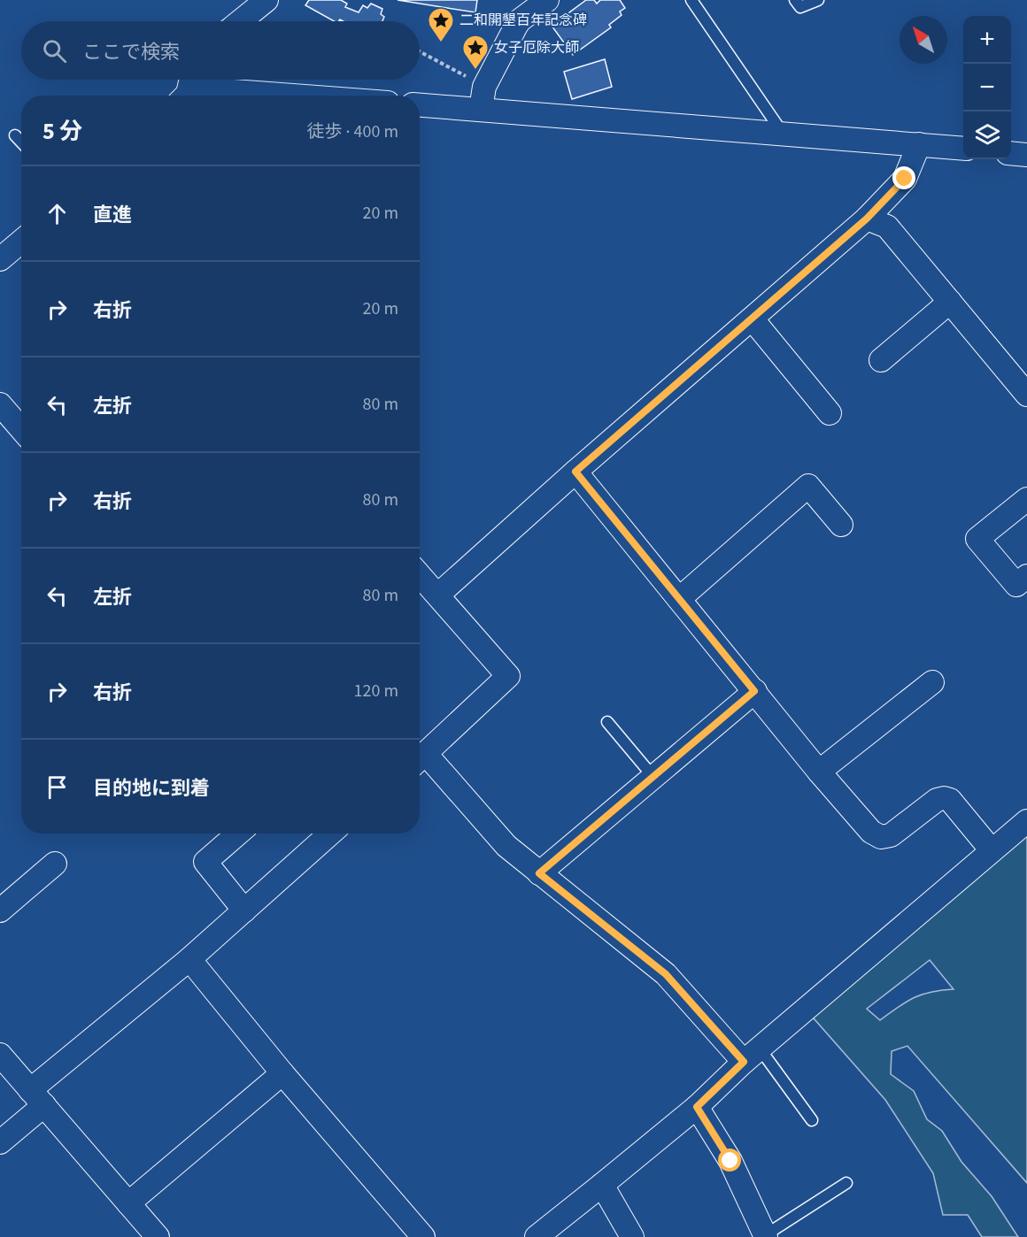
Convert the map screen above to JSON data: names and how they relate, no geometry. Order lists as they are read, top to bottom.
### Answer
{
  "places": {
    "place": ["二和開墾百年記念碑", "女子厄除大師"]
  },
  "north": "top left",
  "page": {
    "map_buttons": ["+", "−"],
    "search": "ここで検索",
    "heading": ["5 分", "徒歩 · 400 m"],
    "list": [
      ["直進", "20 m"],
      ["右折", "20 m"],
      ["左折", "80 m"],
      ["右折", "80 m"],
      ["左折", "80 m"],
      ["右折", "120 m"],
      "目的地に到着"
    ]
  }
}
